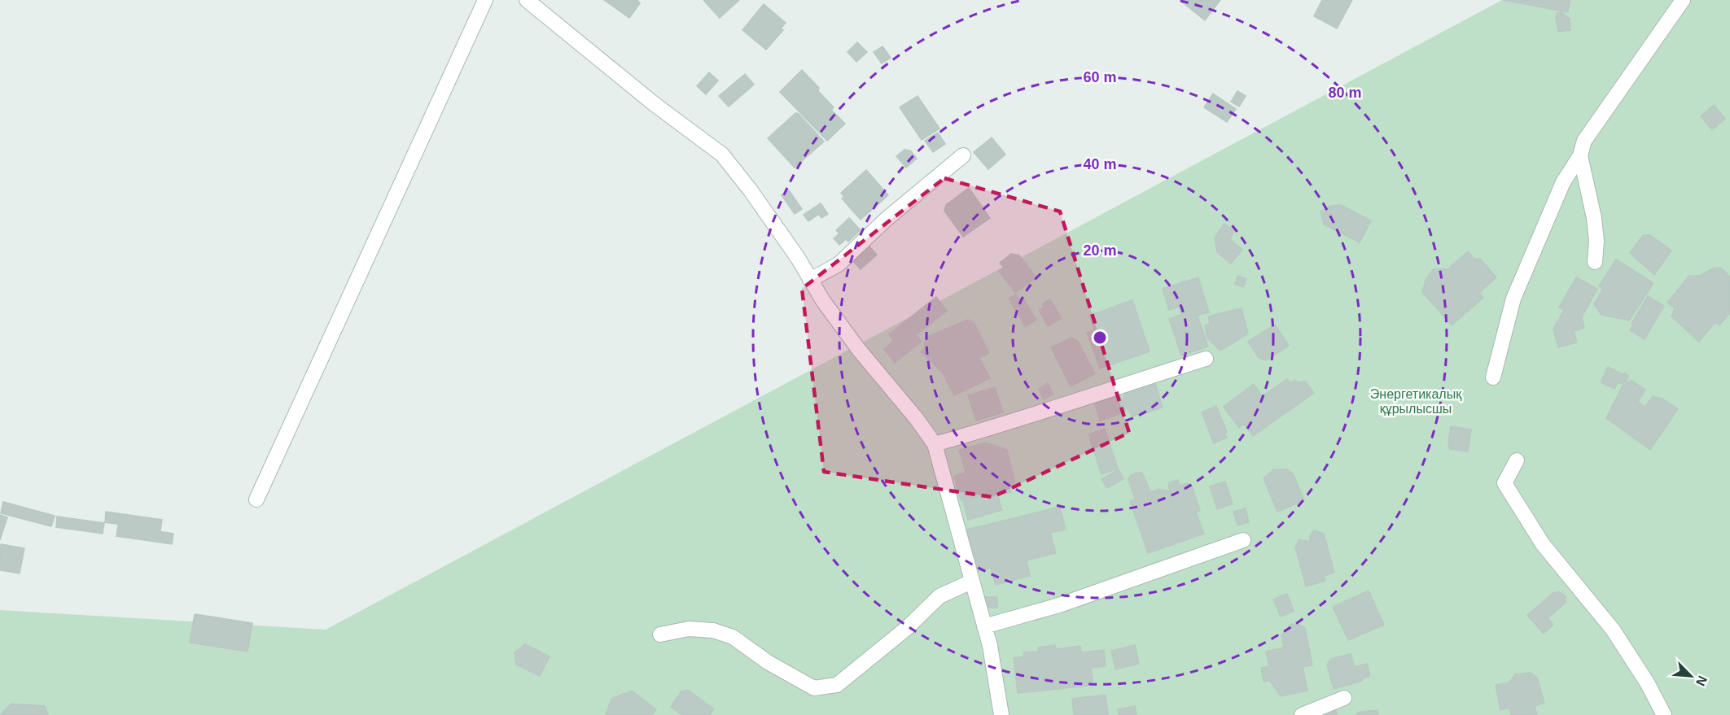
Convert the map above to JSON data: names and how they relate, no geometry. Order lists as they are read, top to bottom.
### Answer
{
  "parks": ["Энергетикалық құрылысшы"],
  "north": "bottom right",
  "rings": [
    "60 m",
    "80 m",
    "40 m",
    "20 m"
  ]
}
